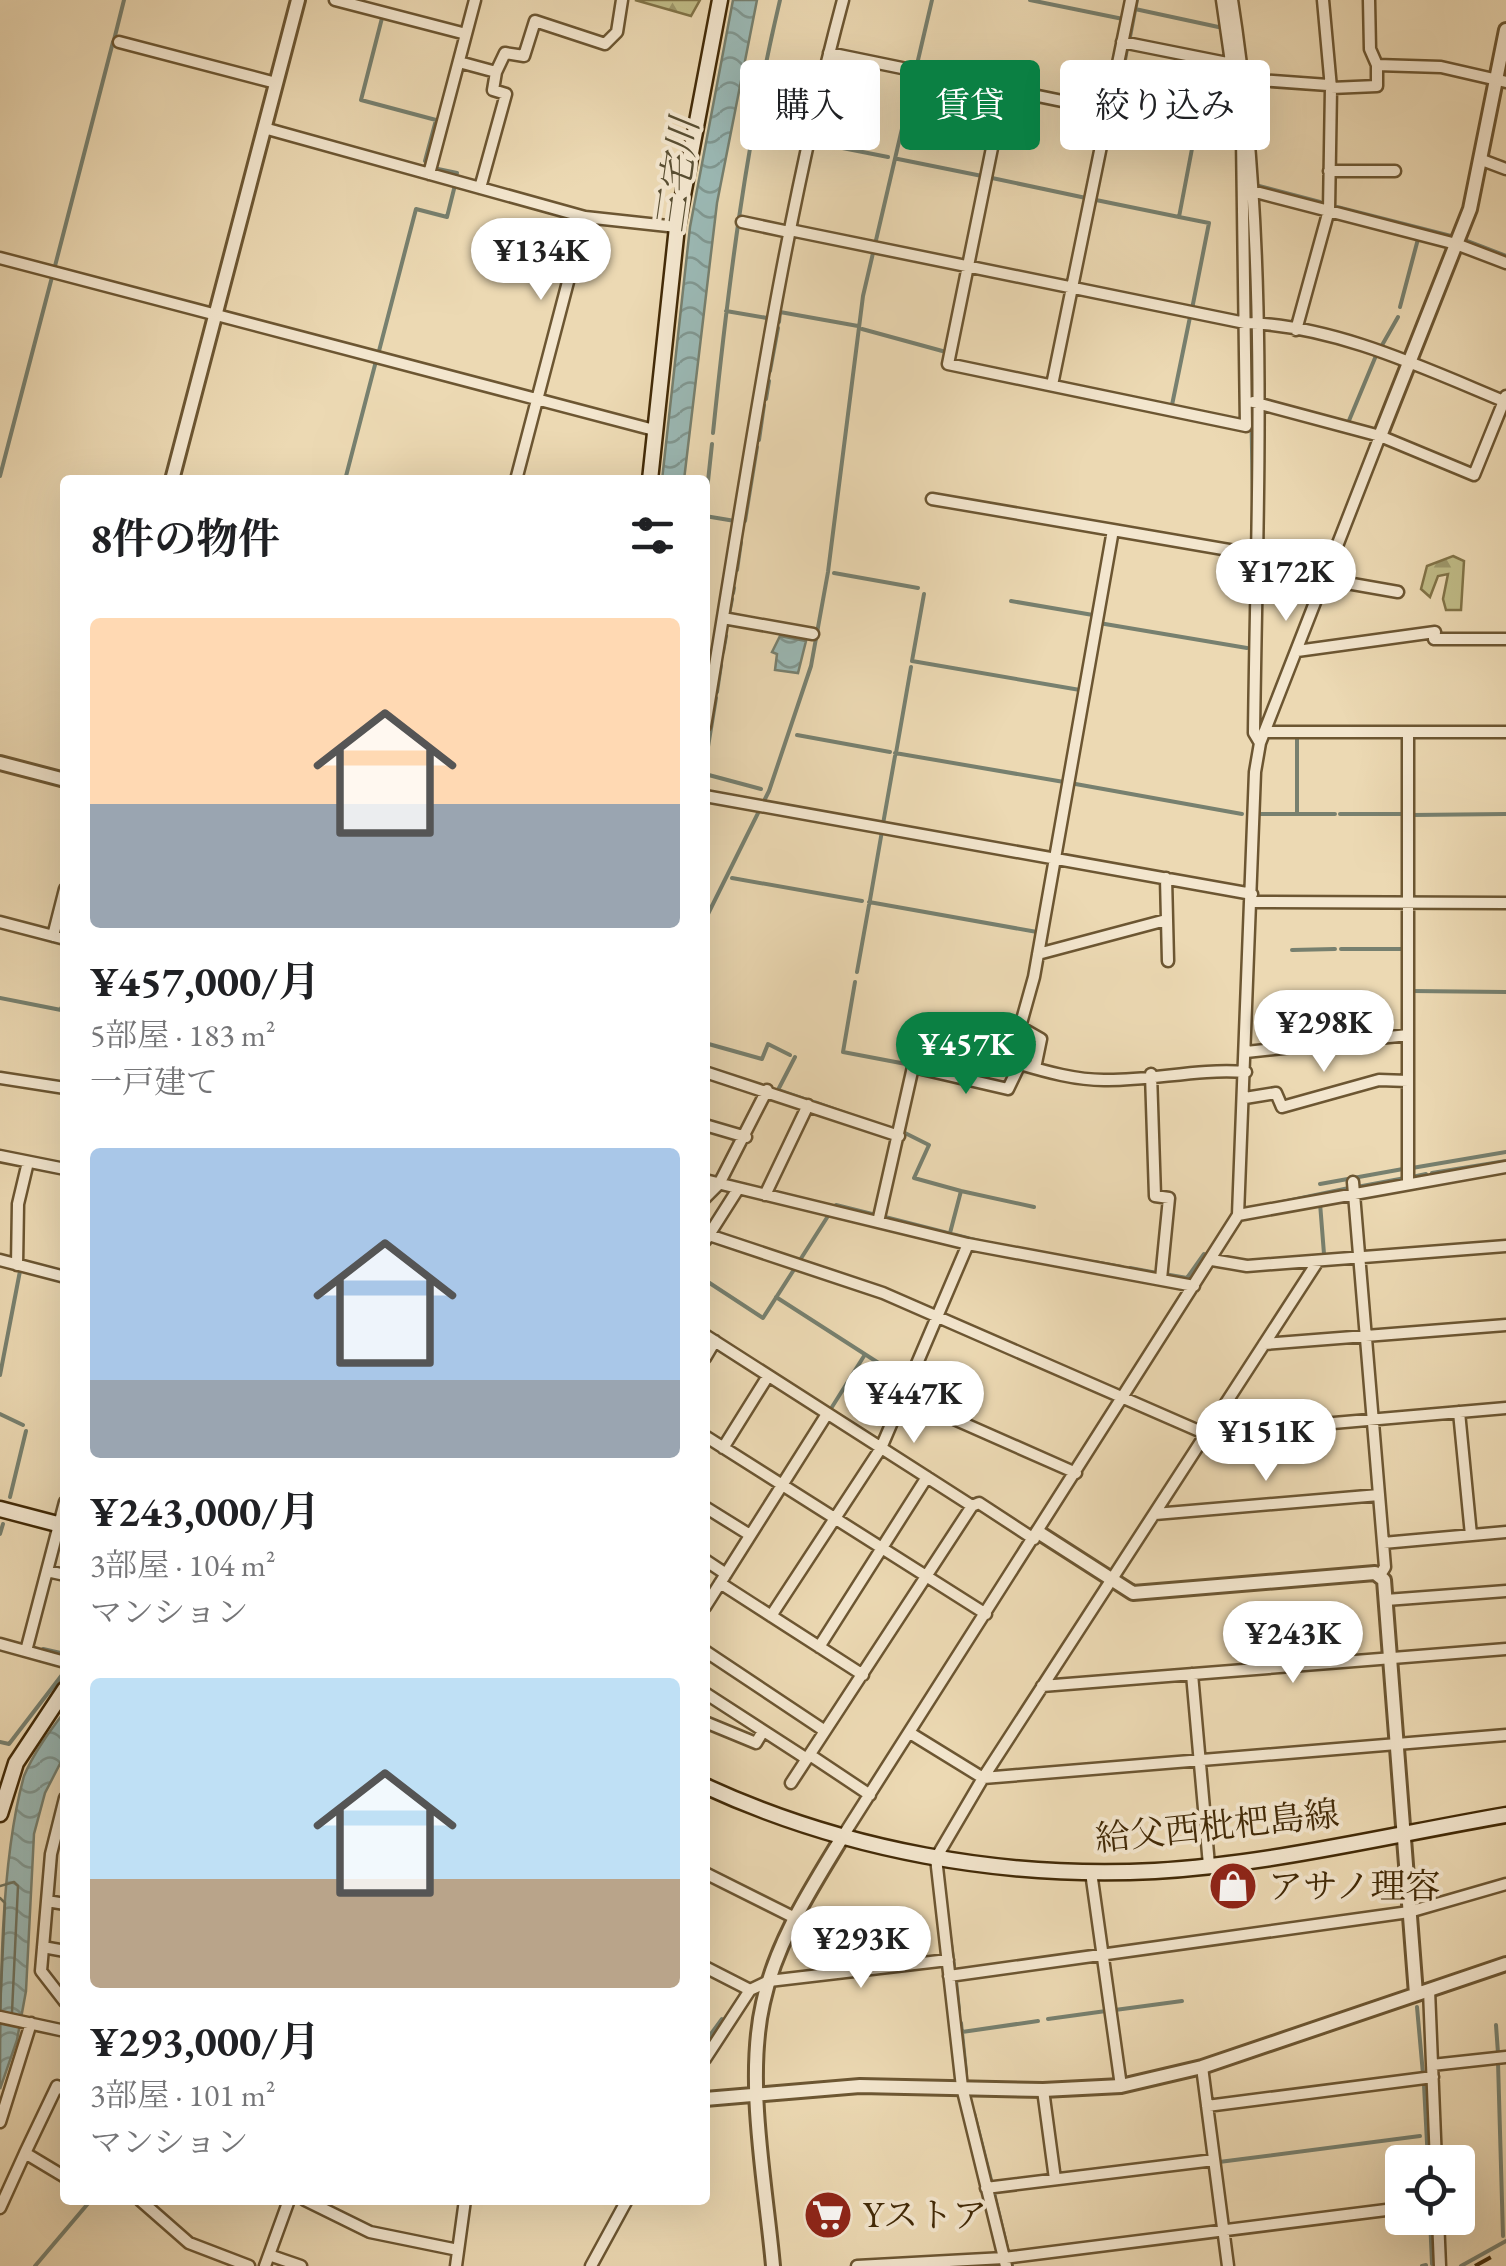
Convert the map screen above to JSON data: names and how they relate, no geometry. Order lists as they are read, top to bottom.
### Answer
{
  "streets": {
    "main road": ["給父西枇杷島線"]
  },
  "water": ["三宅川"],
  "places": {
    "shop": ["アサノ理容"],
    "supermarket": ["Yストア"]
  },
  "page": {
    "chip": ["購入", "賃貸", "絞り込み"],
    "price": [
      "¥134K",
      "¥172K",
      "¥298K",
      "¥457K",
      "¥447K",
      "¥151K",
      "¥243K",
      "¥293K"
    ],
    "heading": "8件の物件",
    "list": [
      {
        "name": "¥457,000/月",
        "note": "5部屋 · 183 m² · 一戸建て"
      },
      {
        "name": "¥243,000/月",
        "note": "3部屋 · 104 m² · マンション"
      },
      {
        "name": "¥293,000/月",
        "note": "3部屋 · 101 m² · マンション"
      }
    ]
  }
}
